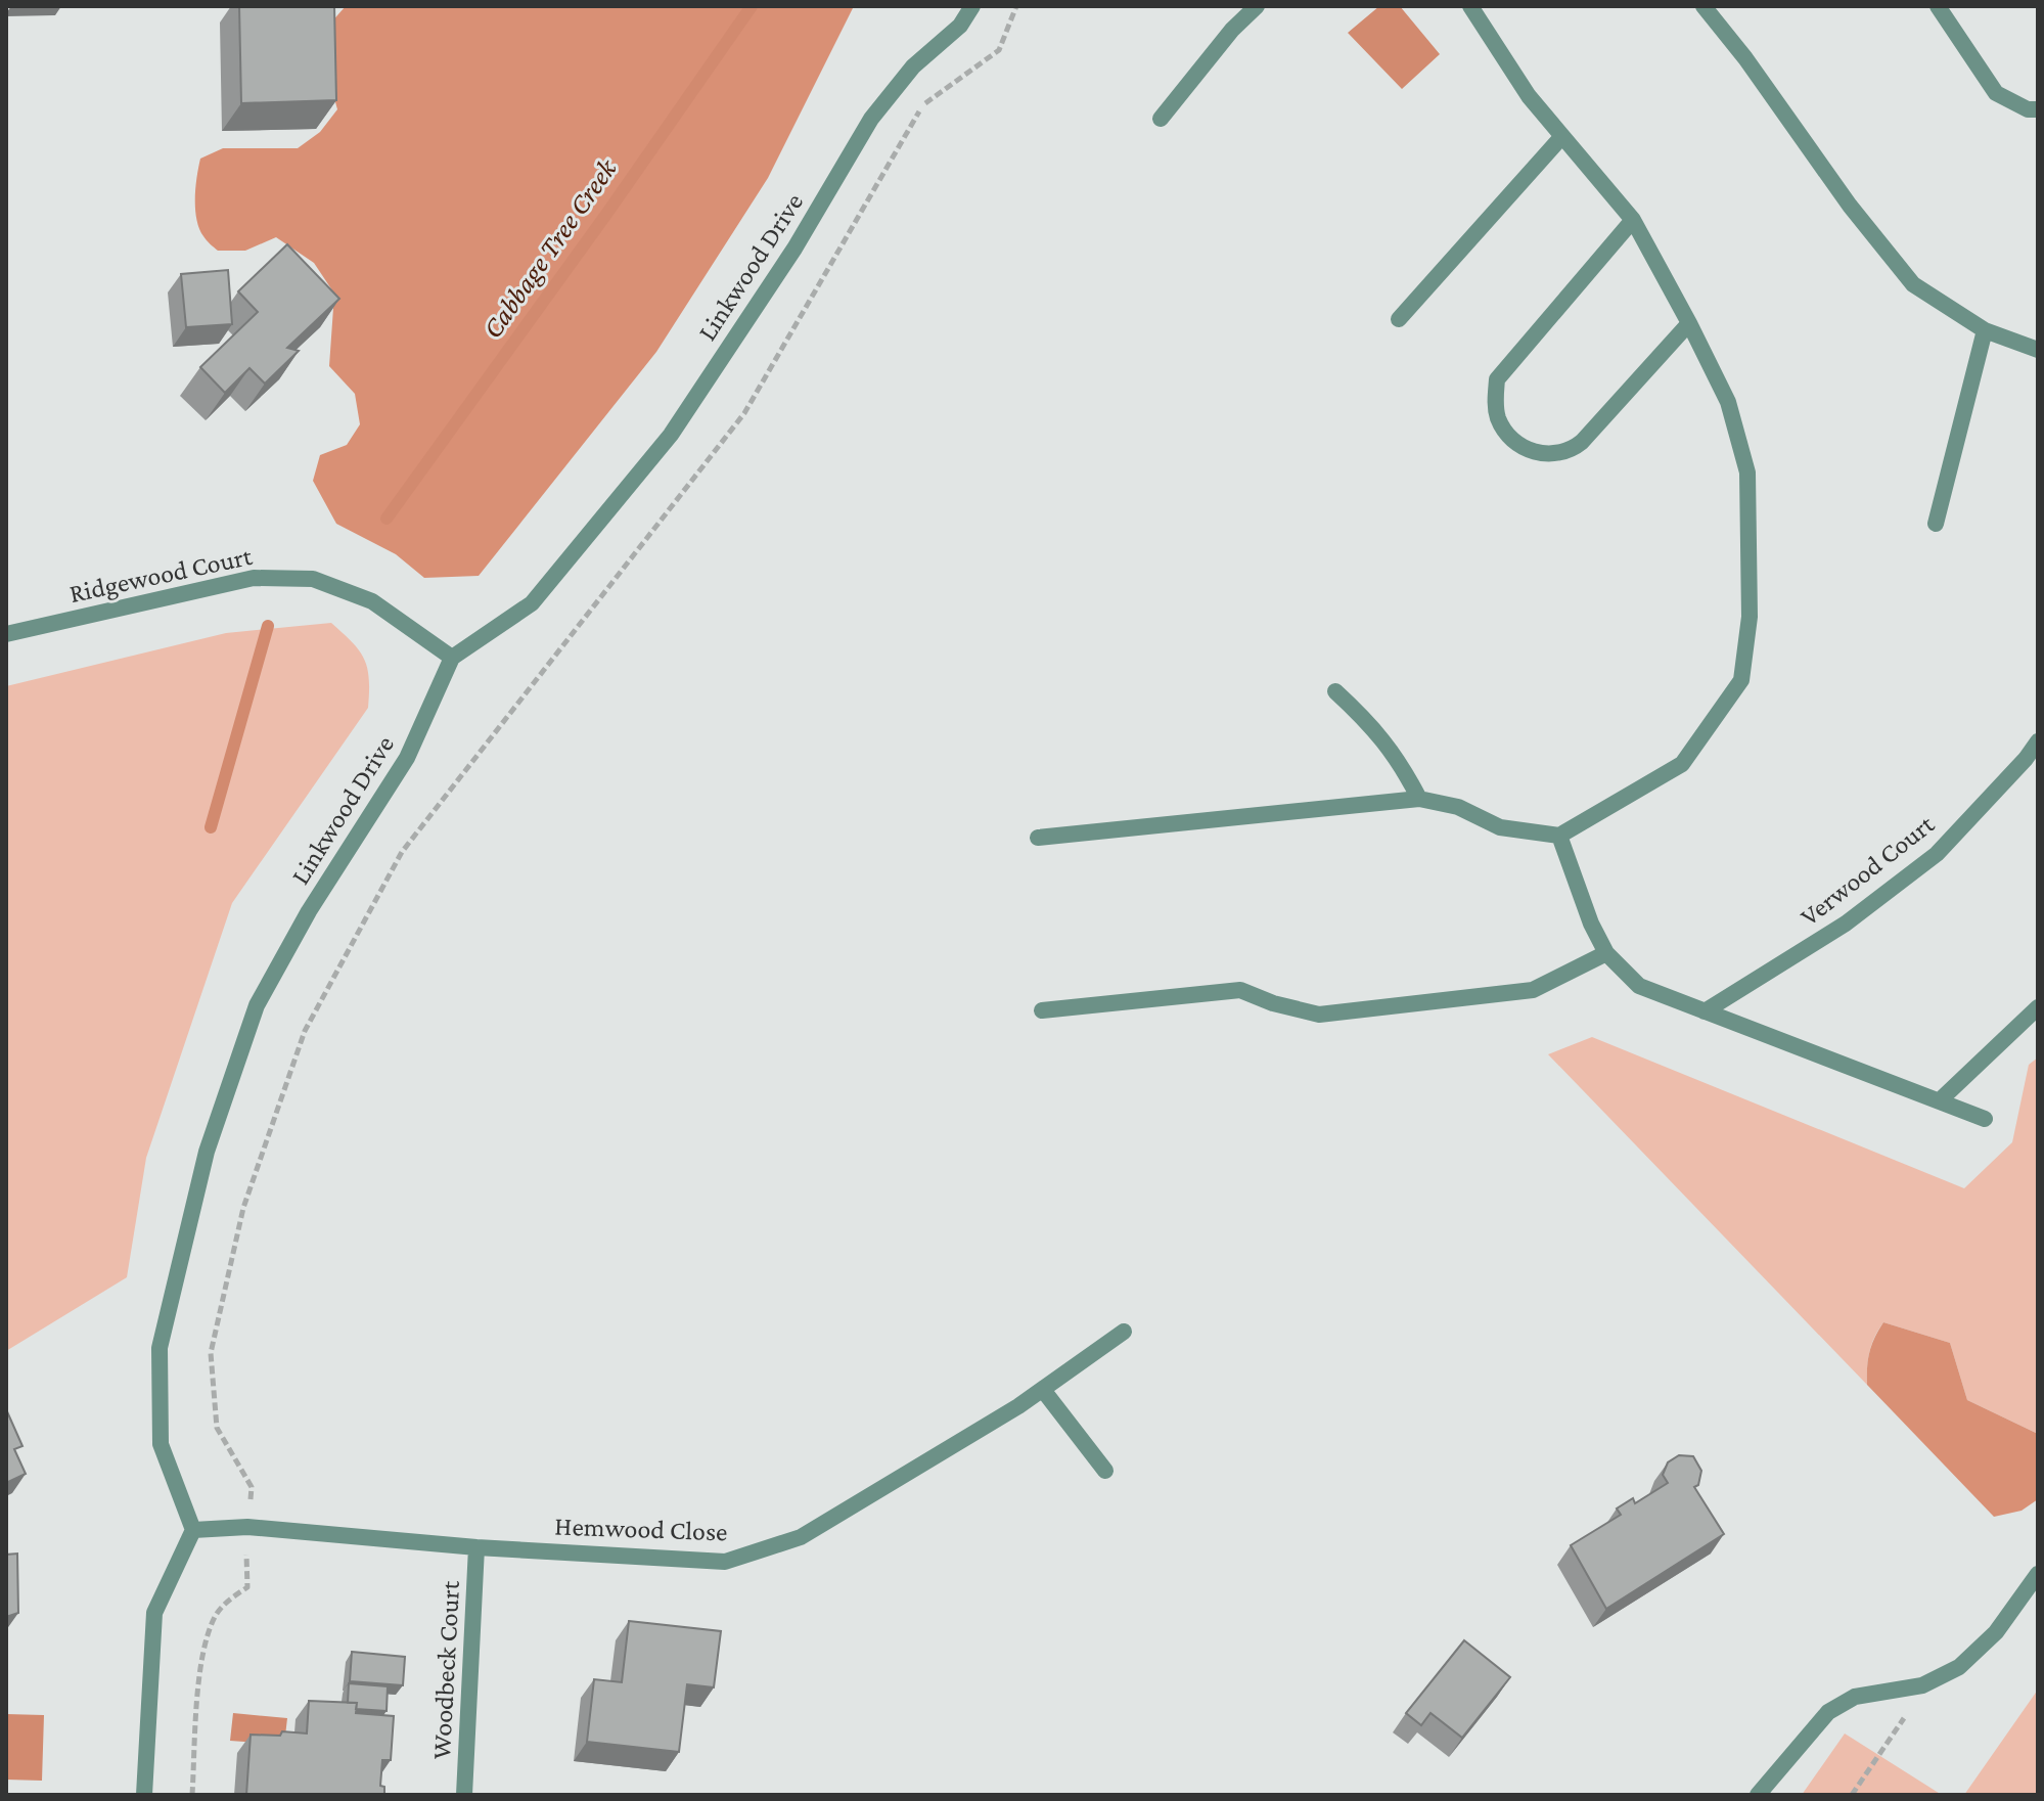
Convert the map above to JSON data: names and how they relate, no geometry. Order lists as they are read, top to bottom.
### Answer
{
  "streets": {
    "street": [
      "Linkwood Drive",
      "Ridgewood Court",
      "Verwood Court",
      "Hemwood Close",
      "Woodbeck Court"
    ]
  },
  "crossings": [
    ["Linkwood Drive", "Ridgewood Court"],
    ["Linkwood Drive", "Hemwood Close"],
    ["Hemwood Close", "Woodbeck Court"]
  ],
  "water": ["Cabbage Tree Creek"]
}
